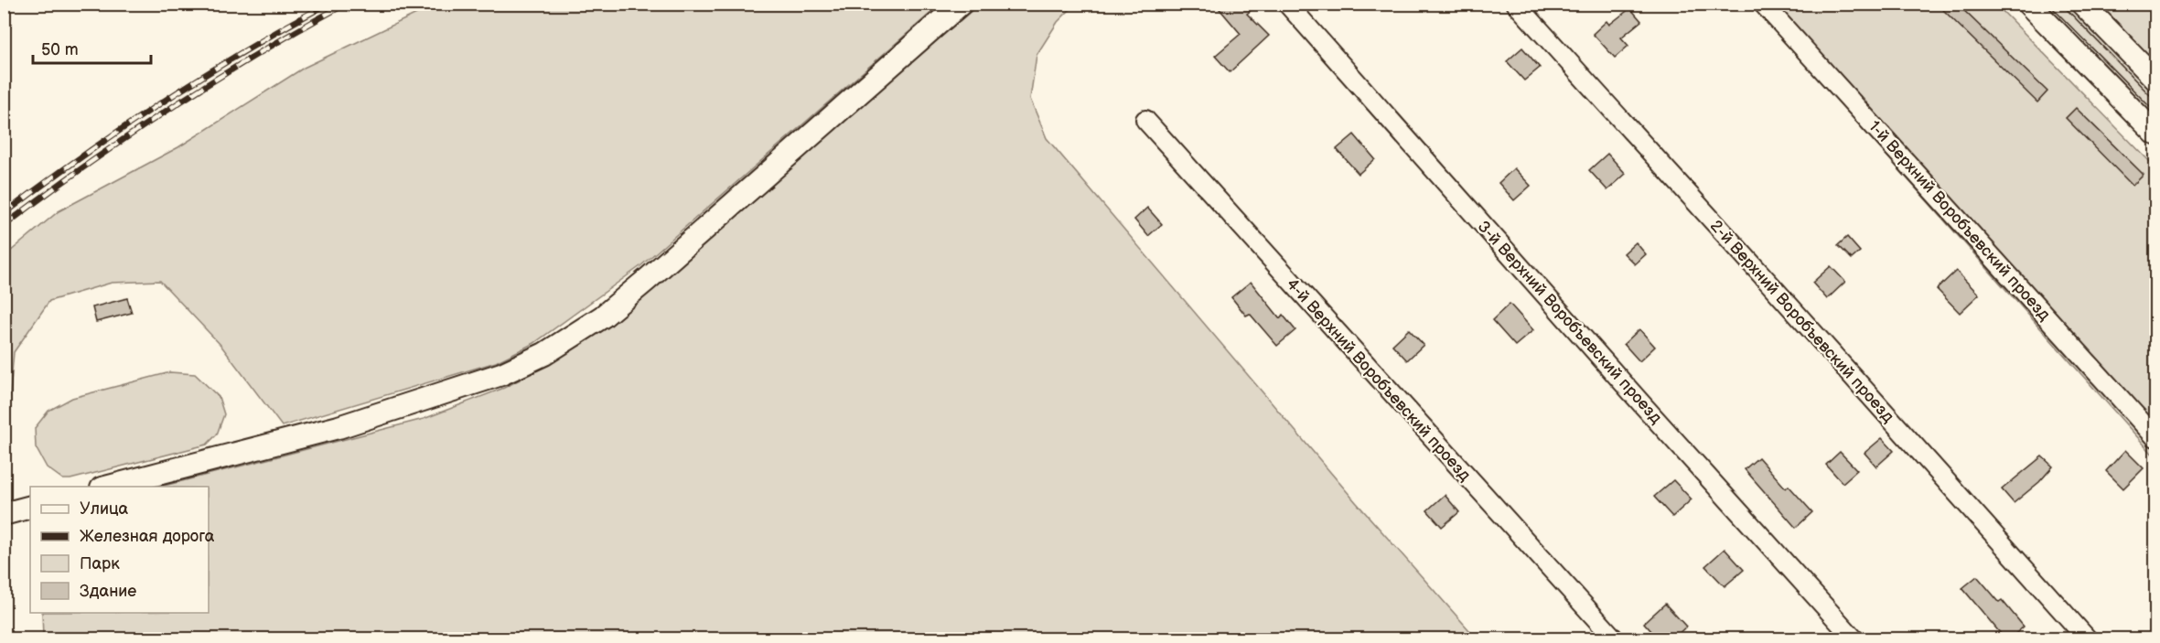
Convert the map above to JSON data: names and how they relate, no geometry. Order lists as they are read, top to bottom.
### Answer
{
  "streets": {
    "street": [
      "1-й Верхний Воробъевский проезд",
      "2-й Верхний Воробъевский проезд",
      "3-й Верхний Воробъевский проезд",
      "4-й Верхний Воробъевский проезд"
    ]
  },
  "legend": [
    "Улица",
    "Железная дорога",
    "Парк",
    "Здание"
  ],
  "scale_bar": "50 m"
}
